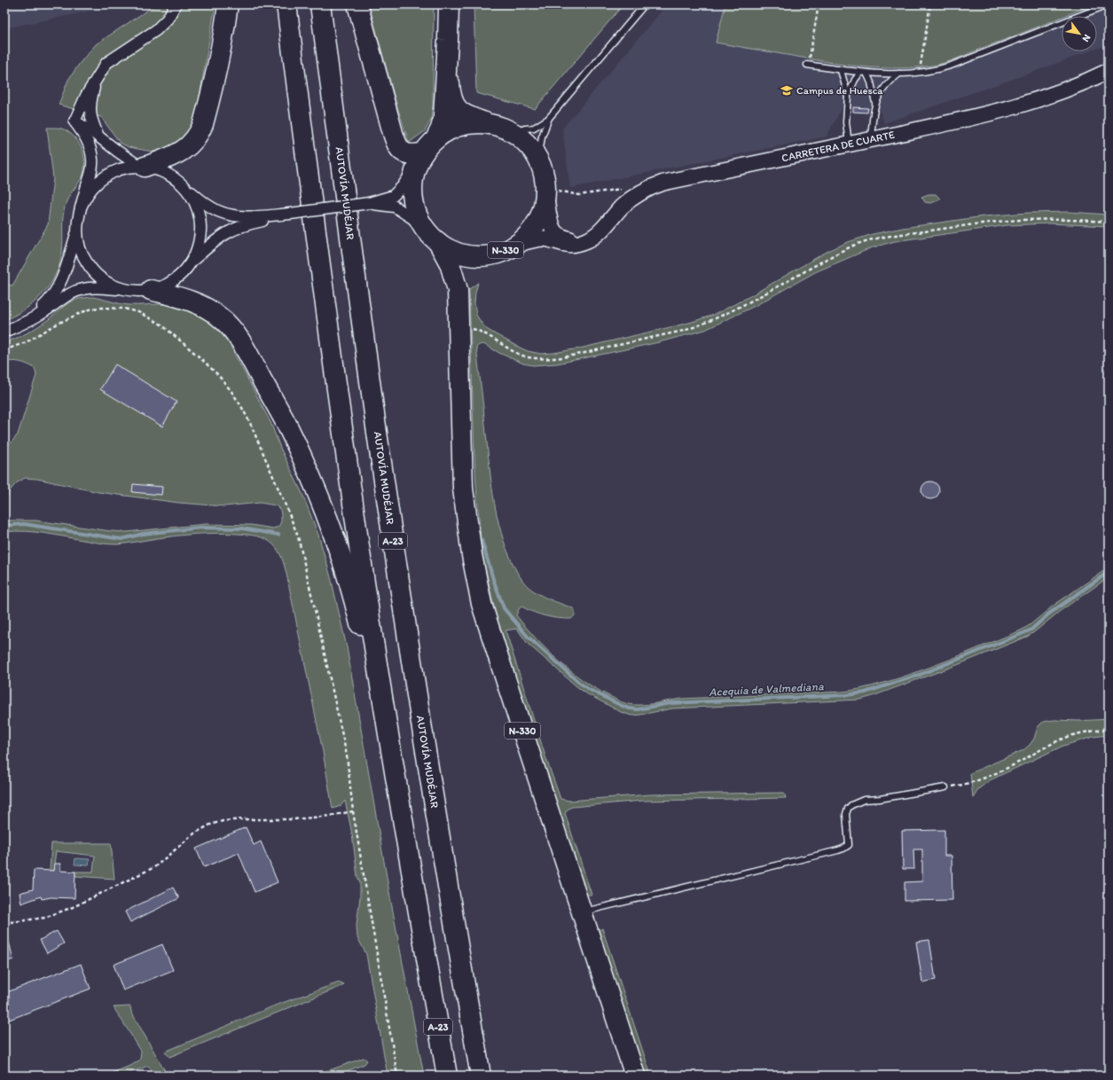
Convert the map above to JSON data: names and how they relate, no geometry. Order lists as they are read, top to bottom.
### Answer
{
  "streets": {
    "highway": ["AUTOVÍA MUDÉJAR", "N-330", "A-23"],
    "street": ["CARRETERA DE CUARTE"]
  },
  "water": ["Acequia de Valmediana"],
  "places": {
    "school or university": ["Campus de Huesca"]
  },
  "north": "bottom right"
}
